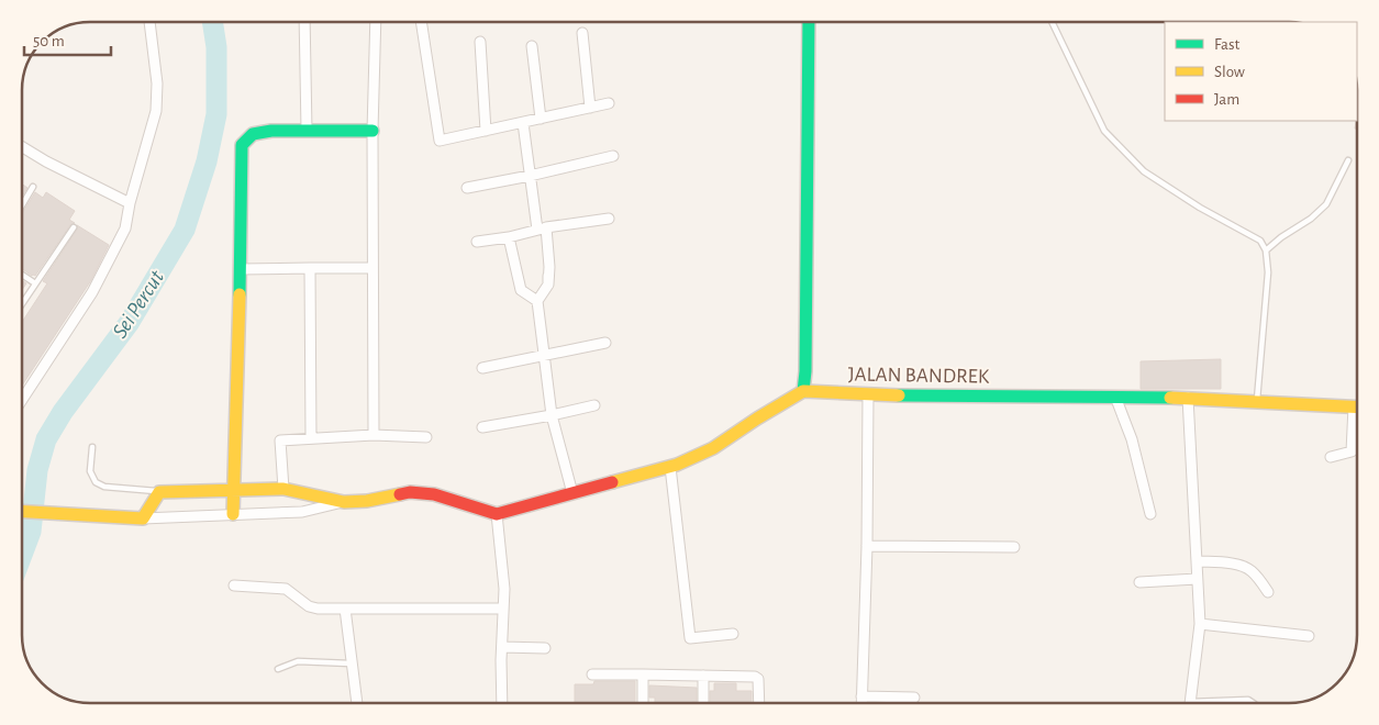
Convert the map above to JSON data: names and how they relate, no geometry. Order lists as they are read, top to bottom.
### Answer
{
  "streets": {
    "street": ["JALAN BANDREK"]
  },
  "water": ["Sei Percut"],
  "legend": ["Fast", "Slow", "Jam"],
  "scale_bar": "50 m"
}
